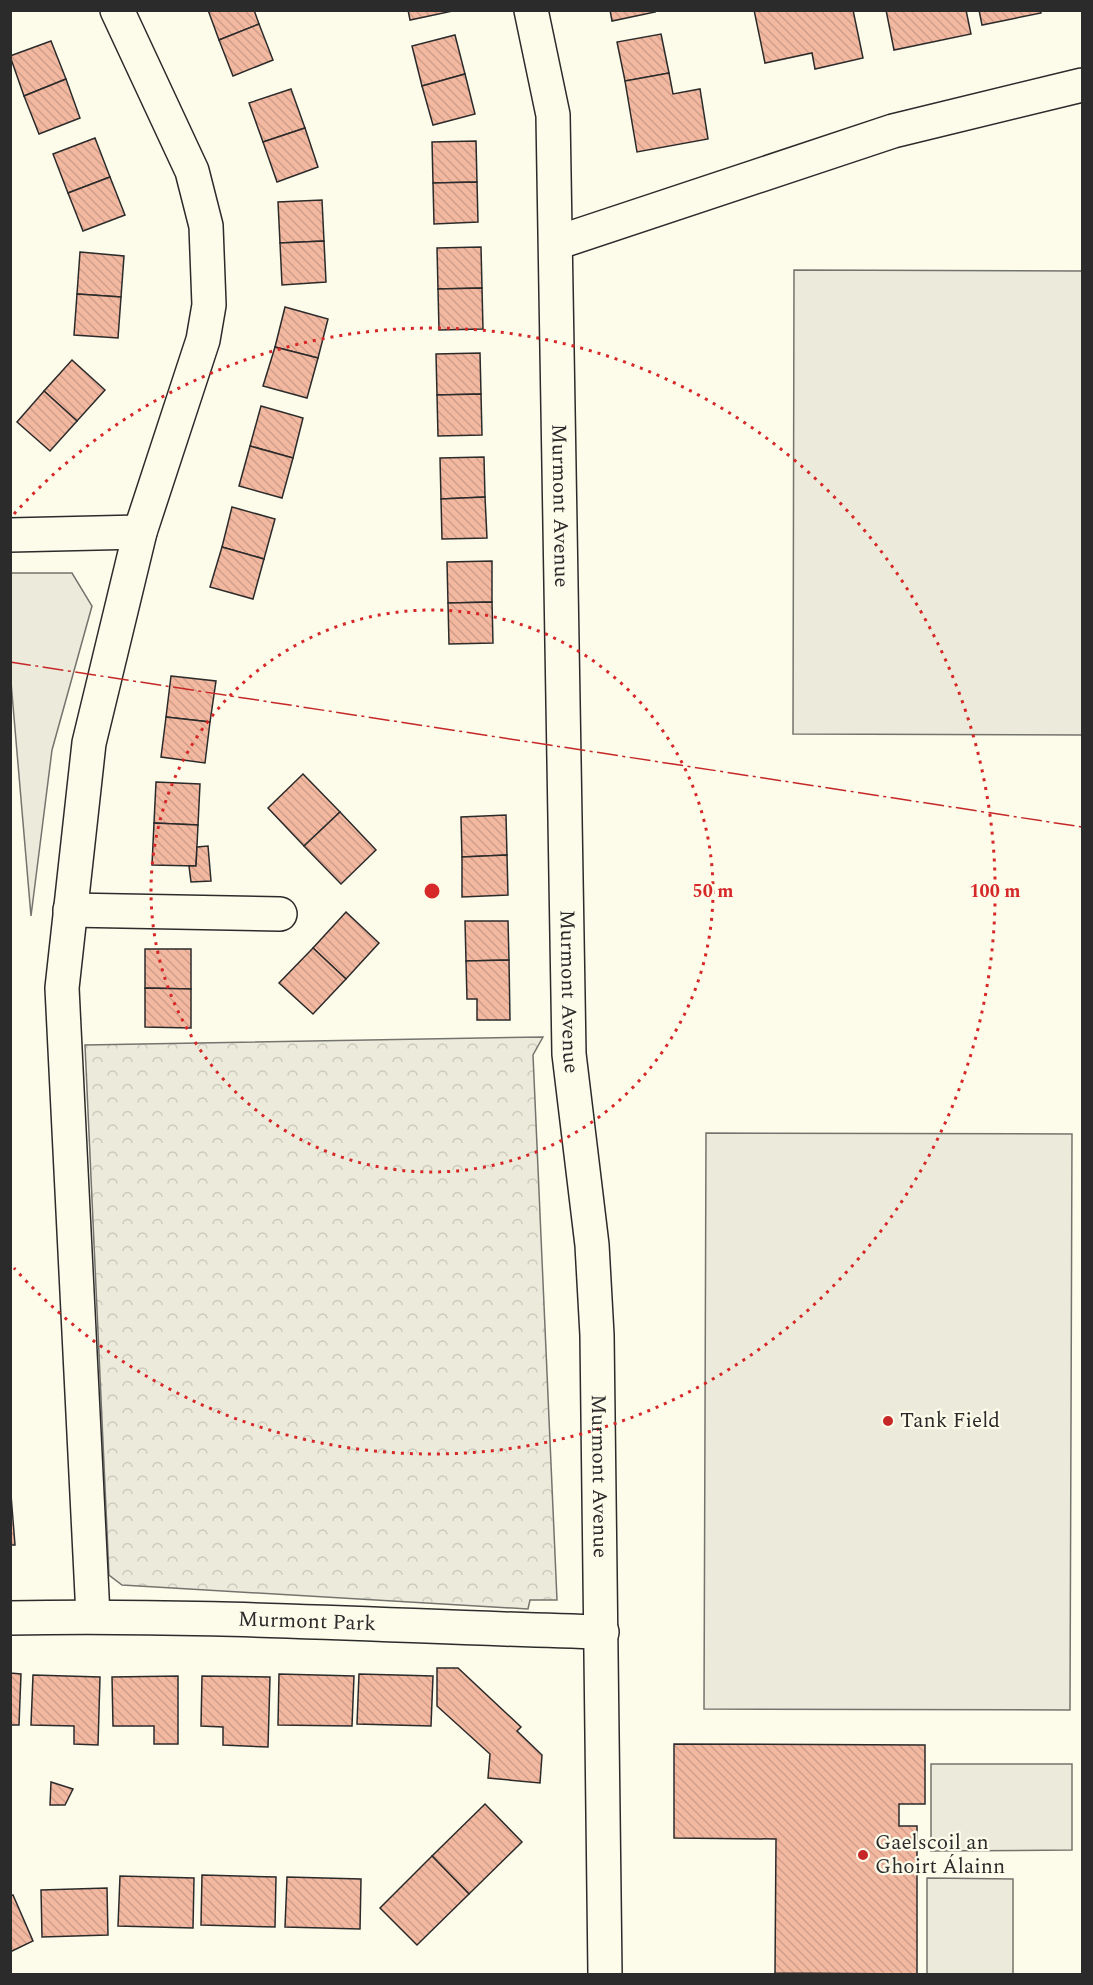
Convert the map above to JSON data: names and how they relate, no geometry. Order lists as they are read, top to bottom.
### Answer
{
  "streets": {
    "street": ["Murmont Avenue", "Murmont Park"]
  },
  "crossings": [
    ["Murmont Avenue", "Murmont Park"]
  ],
  "places": ["Tank Field", "Gaelscoil an Ghoirt Álainn"],
  "rings": ["50 m", "100 m"]
}
